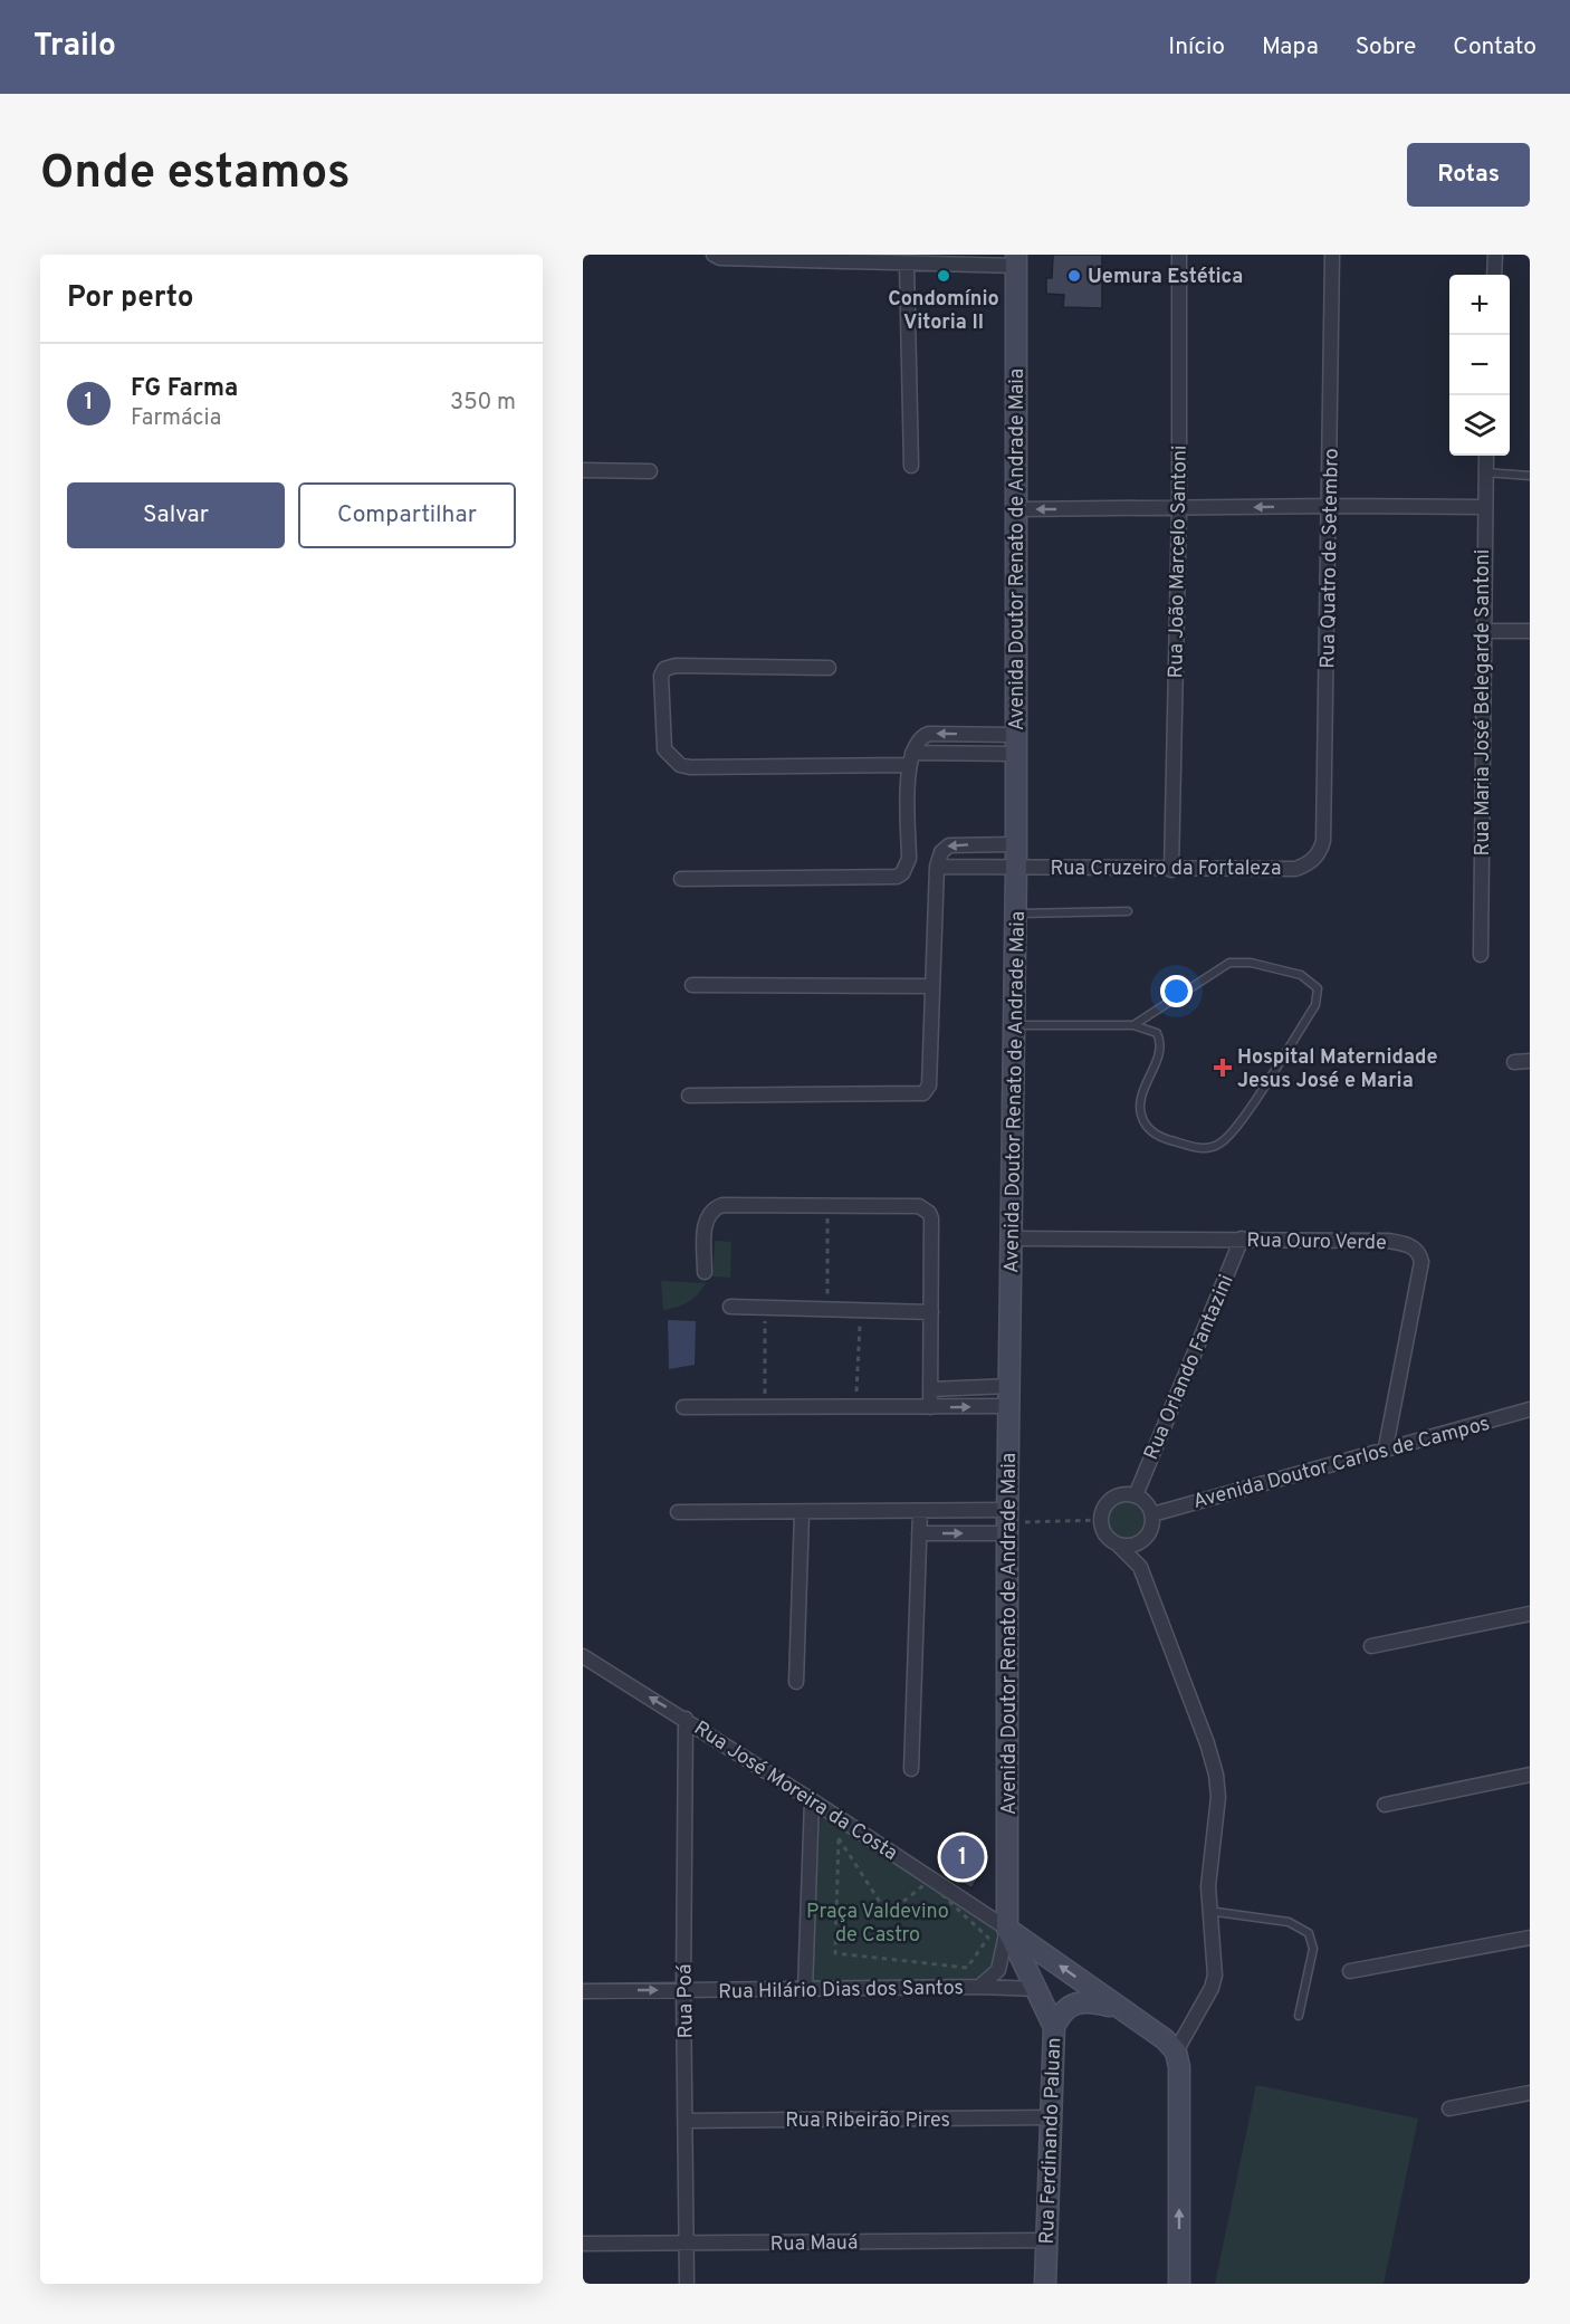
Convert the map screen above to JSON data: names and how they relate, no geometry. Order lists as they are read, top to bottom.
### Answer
{
  "streets": {
    "street": [
      "Avenida Doutor Renato de Andrade Maia",
      "Rua Quatro de Setembro",
      "Rua João Marcelo Santoni",
      "Rua Maria José Belegarde Santoni",
      "Rua Cruzeiro da Fortaleza",
      "Rua Ouro Verde",
      "Rua Orlando Fantazini",
      "Avenida Doutor Carlos de Campos",
      "Rua José Moreira da Costa",
      "Rua Hilário Dias dos Santos",
      "Rua Poá",
      "Rua Ribeirão Pires",
      "Rua Ferdinando Paluan",
      "Rua Mauá"
    ]
  },
  "crossings": [
    ["Avenida Doutor Renato de Andrade Maia", "Rua Cruzeiro da Fortaleza"],
    ["Avenida Doutor Renato de Andrade Maia", "Rua Ouro Verde"],
    ["Avenida Doutor Renato de Andrade Maia", "Rua José Moreira da Costa"],
    ["Avenida Doutor Renato de Andrade Maia", "Rua Hilário Dias dos Santos"],
    ["Avenida Doutor Renato de Andrade Maia", "Rua Ferdinando Paluan"],
    ["Rua Quatro de Setembro", "Rua Cruzeiro da Fortaleza"],
    ["Rua João Marcelo Santoni", "Rua Cruzeiro da Fortaleza"],
    ["Rua Ouro Verde", "Rua Orlando Fantazini"],
    ["Rua Ouro Verde", "Avenida Doutor Carlos de Campos"],
    ["Rua Orlando Fantazini", "Avenida Doutor Carlos de Campos"],
    ["Rua José Moreira da Costa", "Rua Hilário Dias dos Santos"],
    ["Rua José Moreira da Costa", "Rua Poá"],
    ["Rua José Moreira da Costa", "Rua Ferdinando Paluan"],
    ["Rua Hilário Dias dos Santos", "Rua Poá"],
    ["Rua Hilário Dias dos Santos", "Rua Ferdinando Paluan"],
    ["Rua Poá", "Rua Ribeirão Pires"],
    ["Rua Poá", "Rua Mauá"],
    ["Rua Ribeirão Pires", "Rua Ferdinando Paluan"],
    ["Rua Ferdinando Paluan", "Rua Mauá"]
  ],
  "parks": ["Praça Valdevino de Castro"],
  "places": {
    "other": ["Condomínio Vitoria II", "Uemura Estética"],
    "health": ["Hospital Maternidade Jesus José e Maria"]
  },
  "page": {
    "header": "Trailo",
    "nav": [
      "Início",
      "Mapa",
      "Sobre",
      "Contato"
    ],
    "buttons": [
      "Rotas",
      ["Salvar", "Compartilhar"]
    ],
    "title": "Onde estamos",
    "heading": "Por perto",
    "map_buttons": ["+", "−"],
    "list": [
      {
        "mark": "1",
        "name": "FG Farma",
        "note": "Farmácia",
        "value": "350 m"
      }
    ],
    "pins": "1"
  }
}
